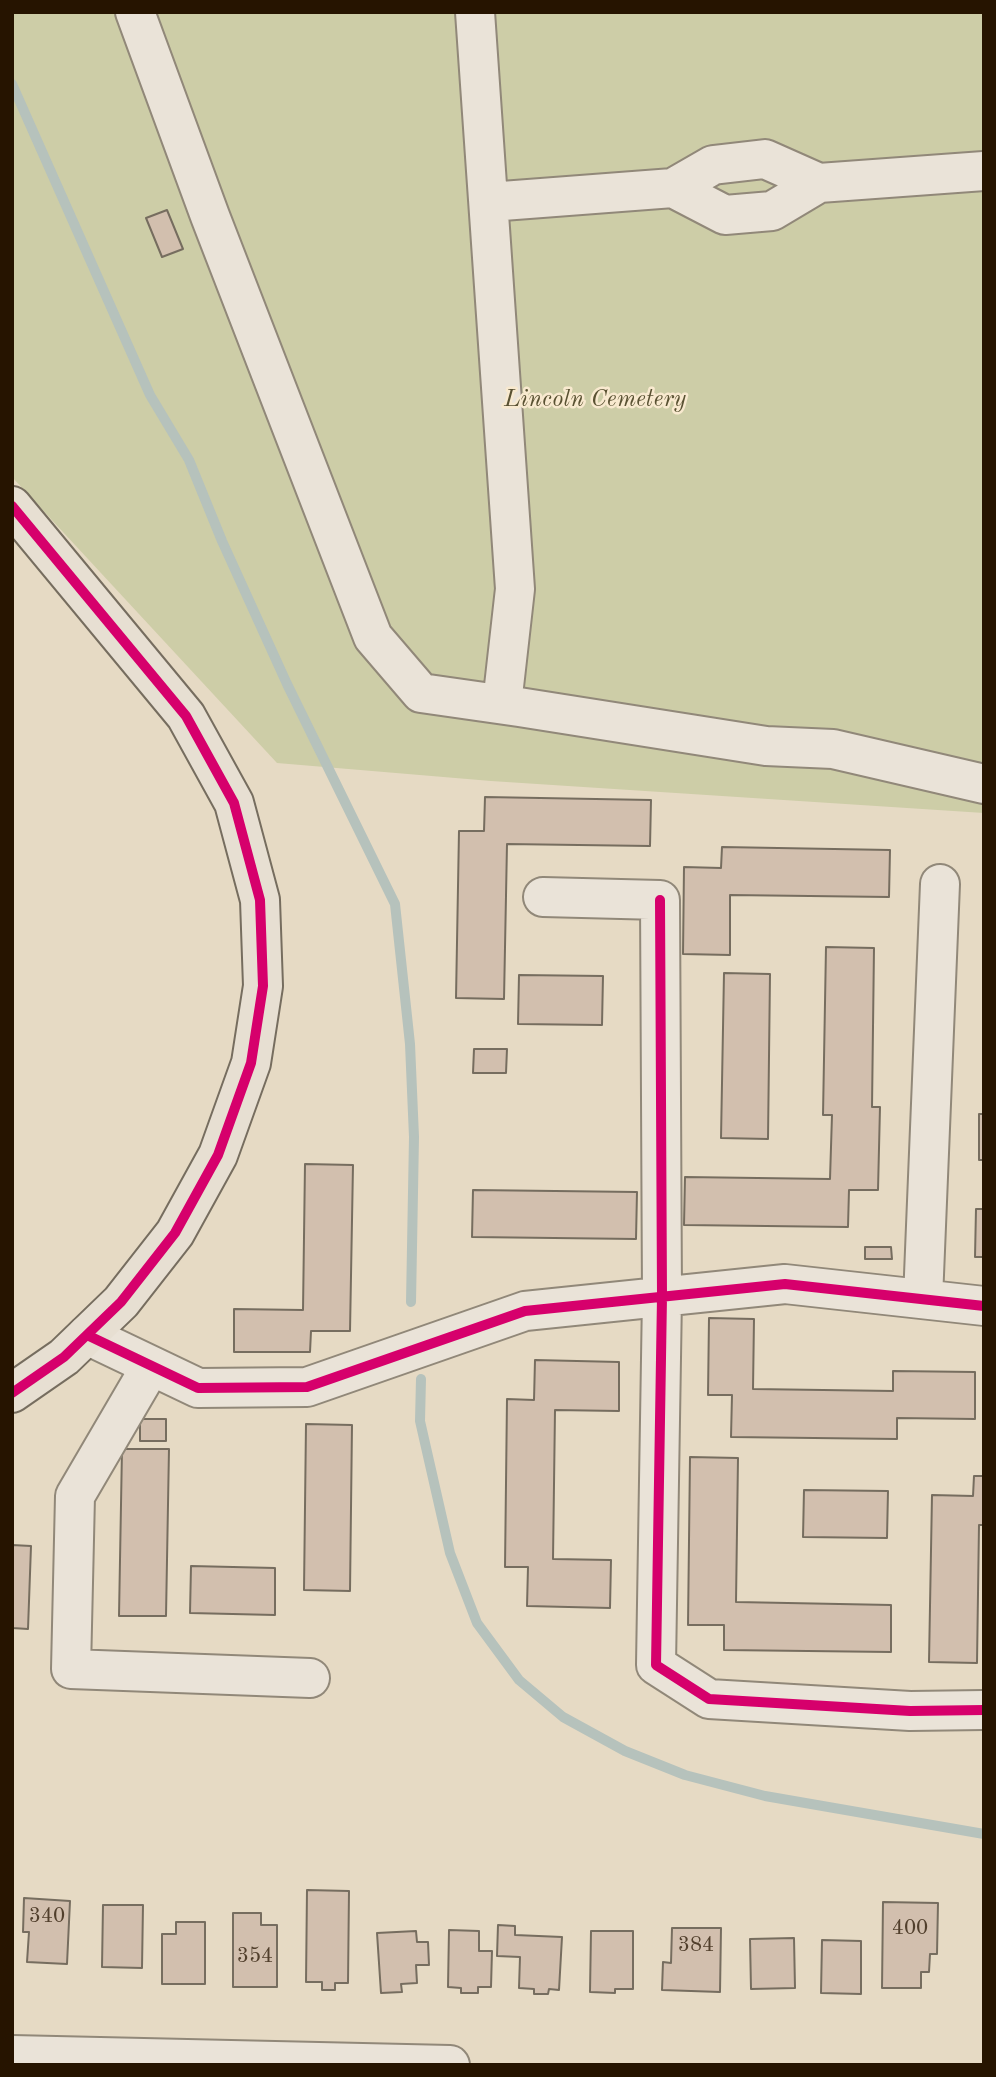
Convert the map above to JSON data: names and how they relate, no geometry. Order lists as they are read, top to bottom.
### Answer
{
  "parks": ["Lincoln Cemetery"],
  "house_numbers": [
    "340",
    "400",
    "384",
    "354"
  ]
}
